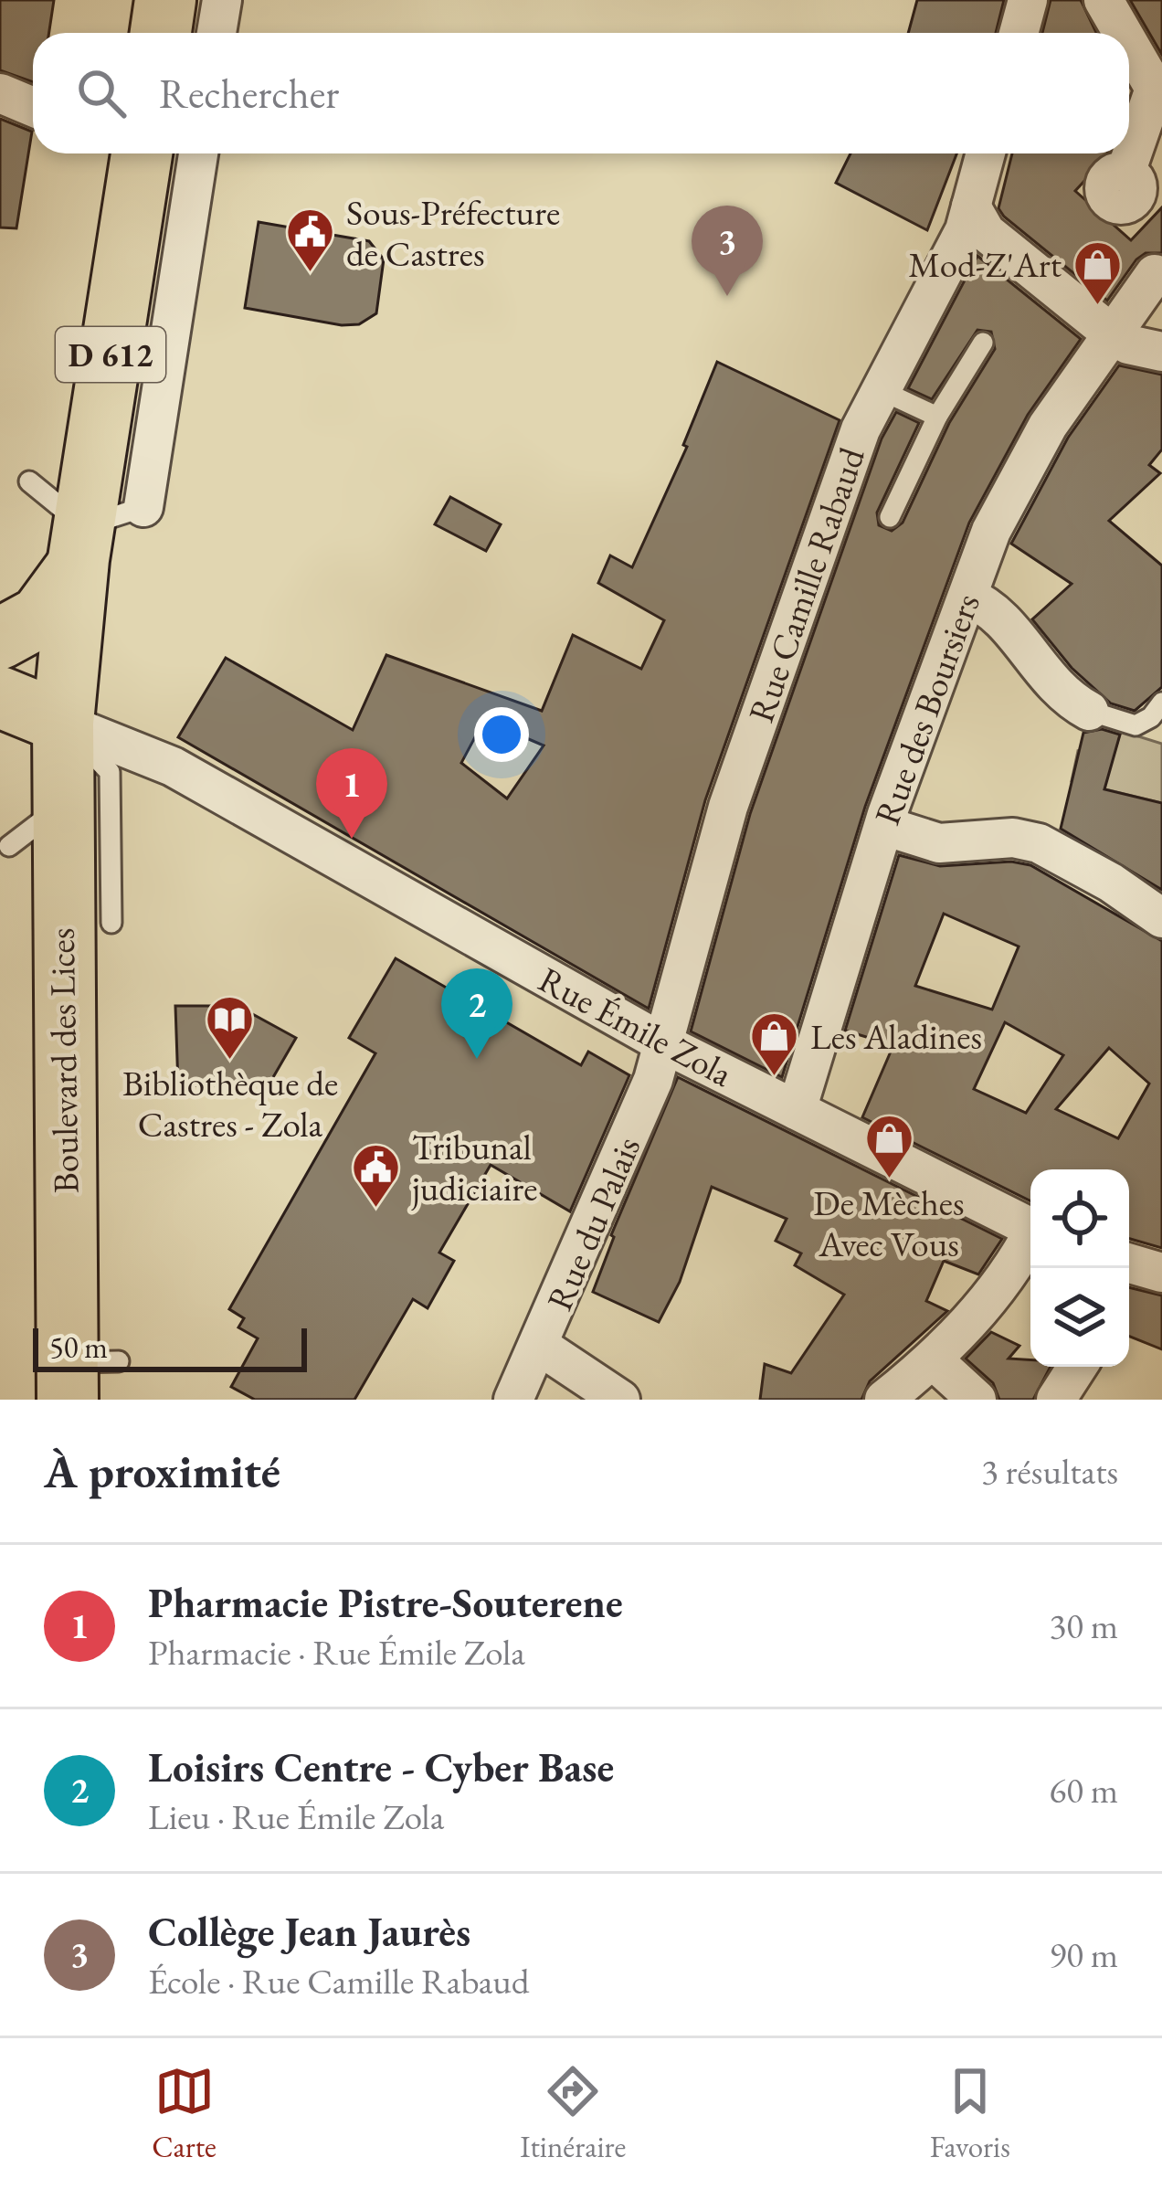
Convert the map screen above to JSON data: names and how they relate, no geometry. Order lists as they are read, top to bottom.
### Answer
{
  "streets": {
    "main road": ["D 612", "Boulevard des Lices"],
    "street": [
      "Rue Camille Rabaud",
      "Rue des Boursiers",
      "Rue Émile Zola",
      "Rue du Palais"
    ]
  },
  "crossings": [
    ["D 612", "Rue Émile Zola"],
    ["D 612", "Boulevard des Lices"],
    ["Rue Camille Rabaud", "Rue Émile Zola"],
    ["Rue Camille Rabaud", "Rue du Palais"],
    ["Rue des Boursiers", "Rue Émile Zola"],
    ["Rue Émile Zola", "Boulevard des Lices"],
    ["Rue Émile Zola", "Rue du Palais"]
  ],
  "places": {
    "public building": ["Sous-Préfecture de Castres", "Tribunal judiciaire"],
    "shop": ["Mod-Z'Art", "Les Aladines", "De Mèches Avec Vous"],
    "library": ["Bibliothèque de Castres - Zola"]
  },
  "scale_bar": "50 m",
  "page": {
    "search": "Rechercher",
    "pins": ["3", "1", "2"],
    "scale": "50 m",
    "heading": ["À proximité", "3 résultats"],
    "list": [
      {
        "mark": "1",
        "name": "Pharmacie Pistre-Souterene",
        "note": "Pharmacie · Rue Émile Zola",
        "value": "30 m"
      },
      {
        "mark": "2",
        "name": "Loisirs Centre - Cyber Base",
        "note": "Lieu · Rue Émile Zola",
        "value": "60 m"
      },
      {
        "mark": "3",
        "name": "Collège Jean Jaurès",
        "note": "École · Rue Camille Rabaud",
        "value": "90 m"
      }
    ],
    "nav": ["Carte", "Itinéraire", "Favoris"]
  }
}
